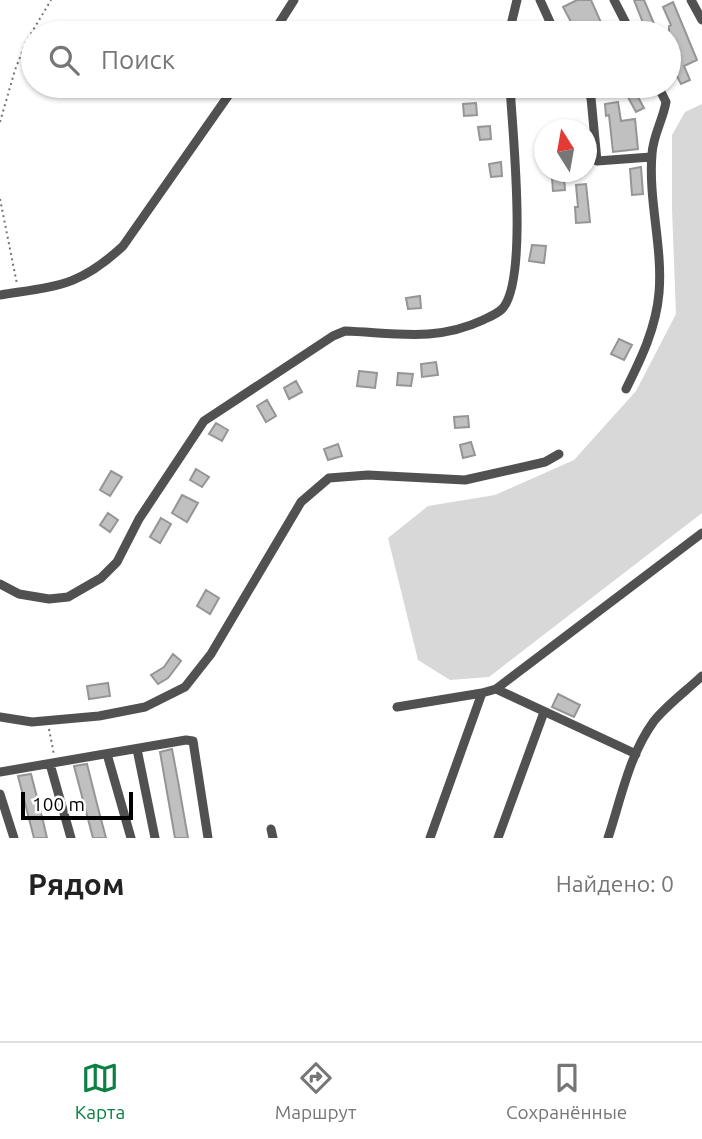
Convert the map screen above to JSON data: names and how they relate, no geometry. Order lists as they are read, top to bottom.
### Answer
{
  "scale_bar": "100 m",
  "north": "top",
  "page": {
    "search": "Поиск",
    "scale": "100 m",
    "heading": ["Рядом", "Найдено: 0"],
    "nav": ["Карта", "Маршрут", "Сохранённые"]
  }
}
